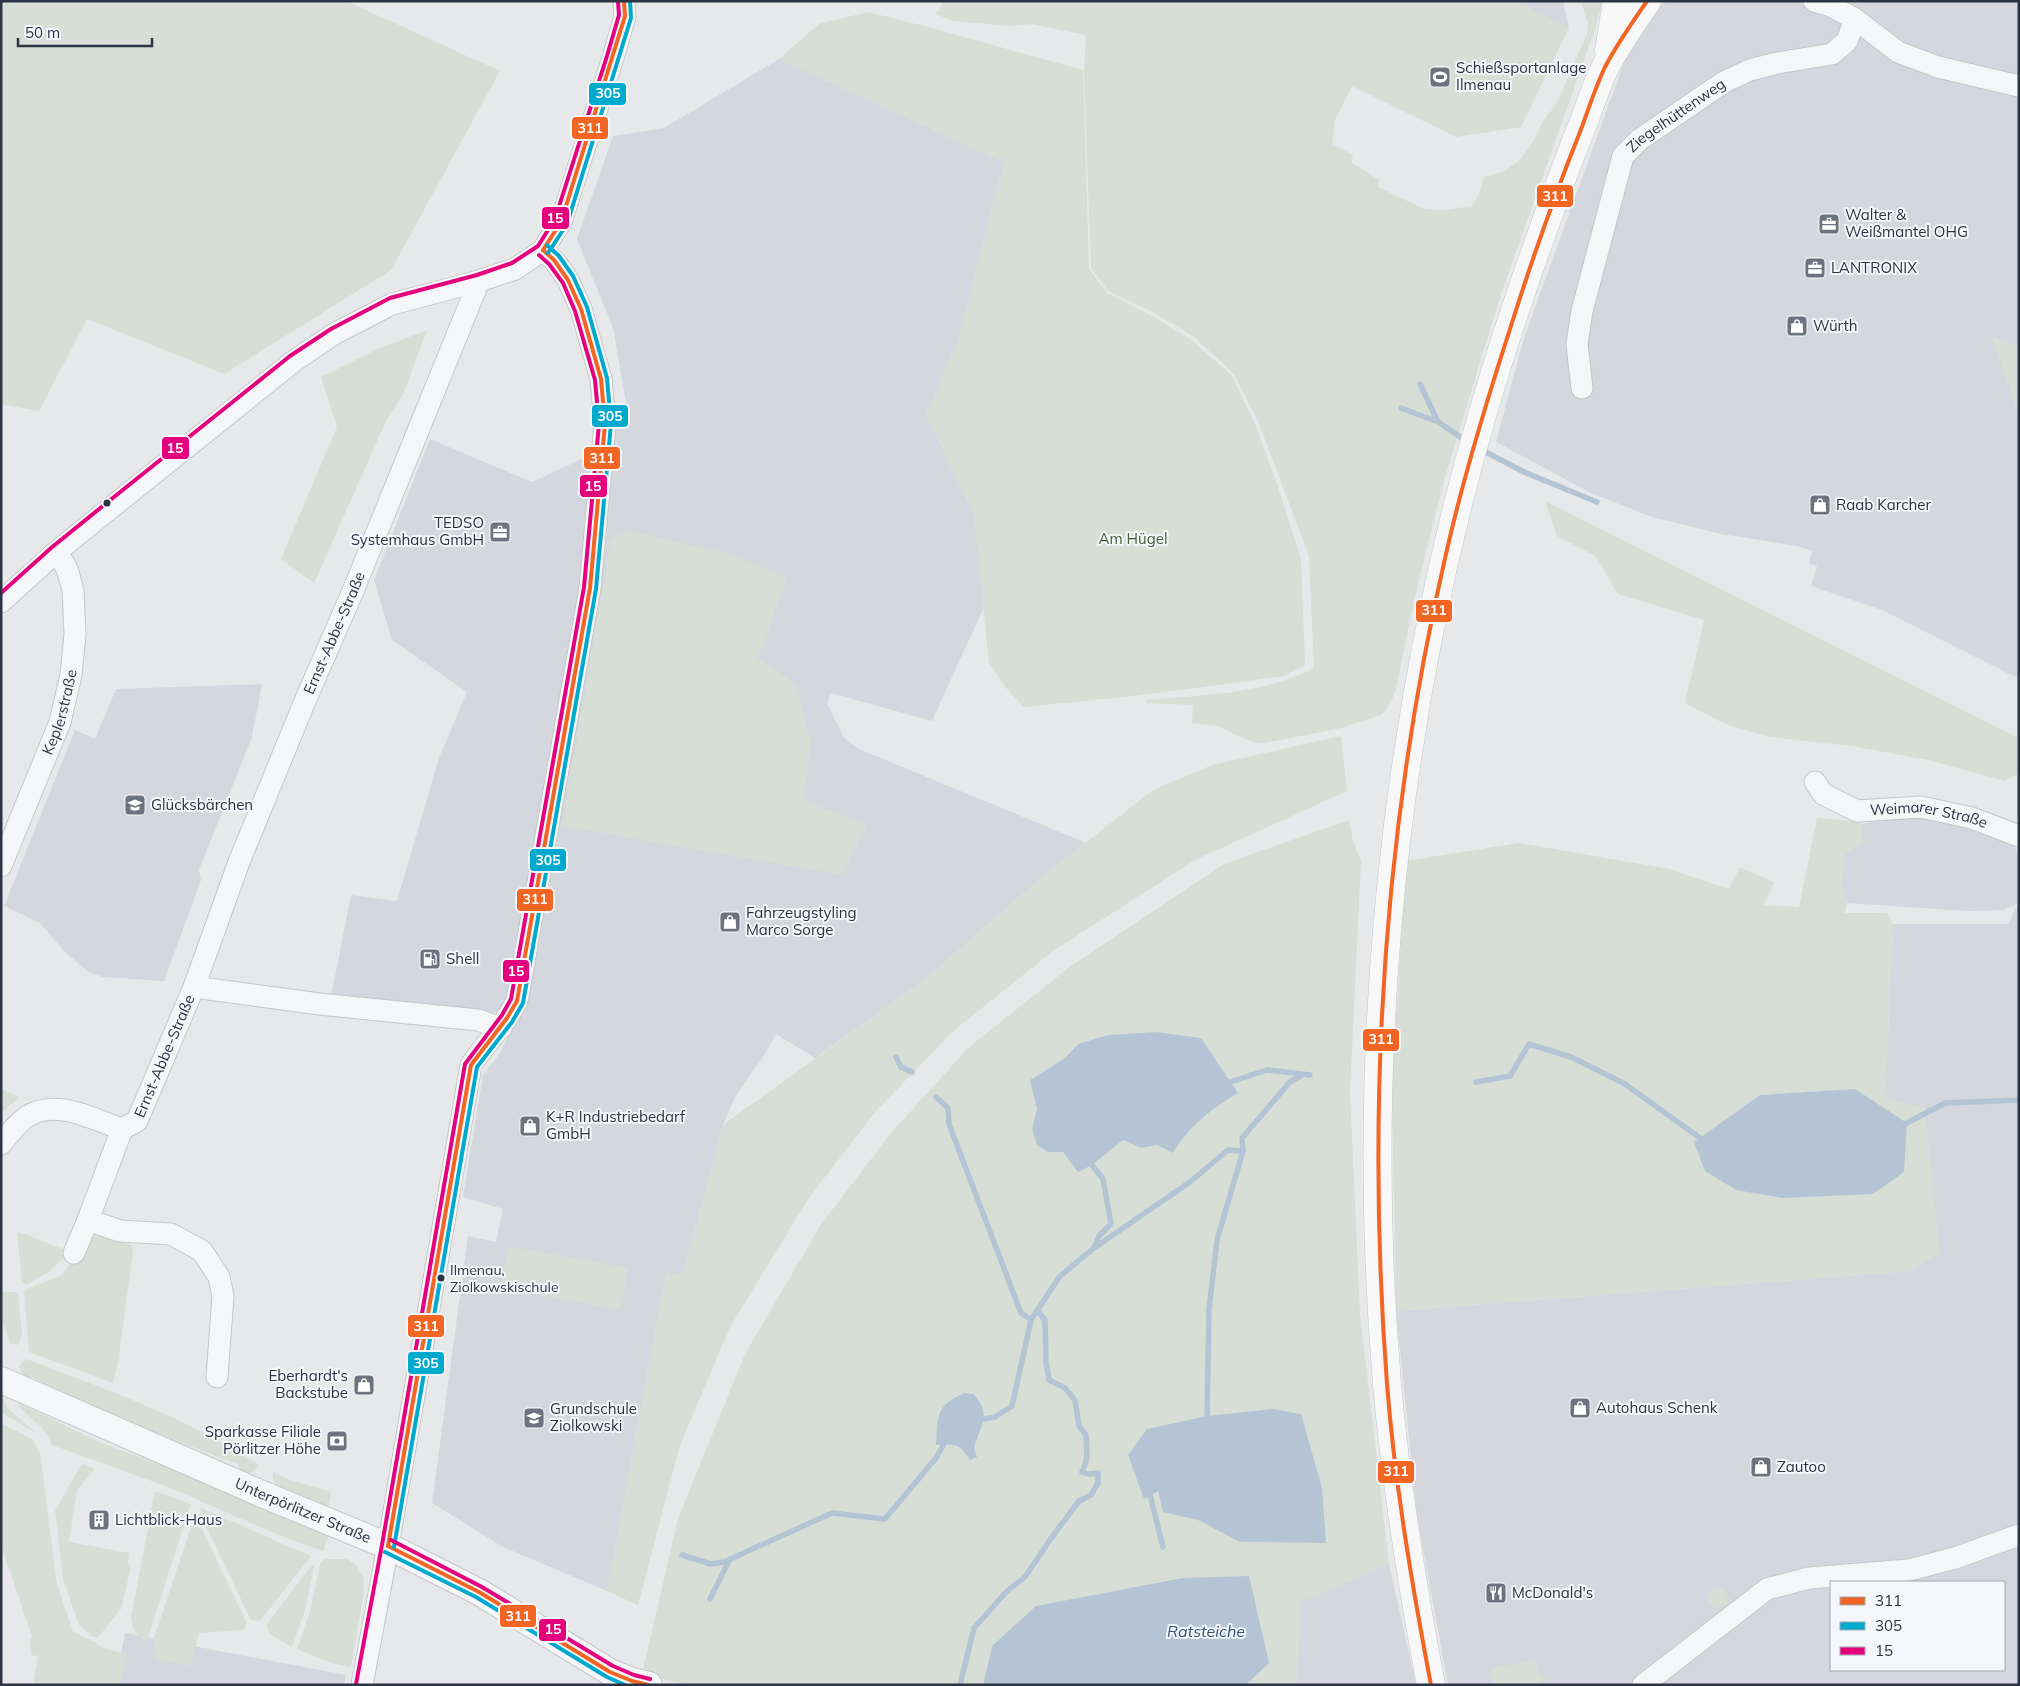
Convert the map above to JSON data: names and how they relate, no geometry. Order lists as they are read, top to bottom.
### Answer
{
  "streets": {
    "street": [
      "Ziegelhüttenweg",
      "Ernst-Abbe-Straße",
      "Keplerstraße",
      "Weimarer Straße",
      "Unterpörlitzer Straße"
    ]
  },
  "water": ["Ratsteiche"],
  "parks": ["Am Hügel"],
  "places": {
    "sports": ["Schießsportanlage Ilmenau"],
    "office": ["Walter & Weißmantel OHG", "LANTRONIX", "TEDSO Systemhaus GmbH"],
    "shop": [
      "Würth",
      "Raab Karcher",
      "Fahrzeugstyling Marco Sorge",
      "K+R Industriebedarf GmbH",
      "Eberhardt's Backstube",
      "Autohaus Schenk",
      "Zautoo"
    ],
    "school or university": ["Glücksbärchen", "Grundschule Ziolkowski"],
    "fuel station": ["Shell"],
    "other": ["Ilmenau, Ziolkowskischule"],
    "bank": ["Sparkasse Filiale Pörlitzer Höhe"],
    "building": ["Lichtblick-Haus"],
    "restaurant": ["McDonald's"]
  },
  "lines": ["transit line 311", "transit line 305", "transit line 15"],
  "legend": ["311", "305", "15"],
  "scale_bar": "50 m"
}
